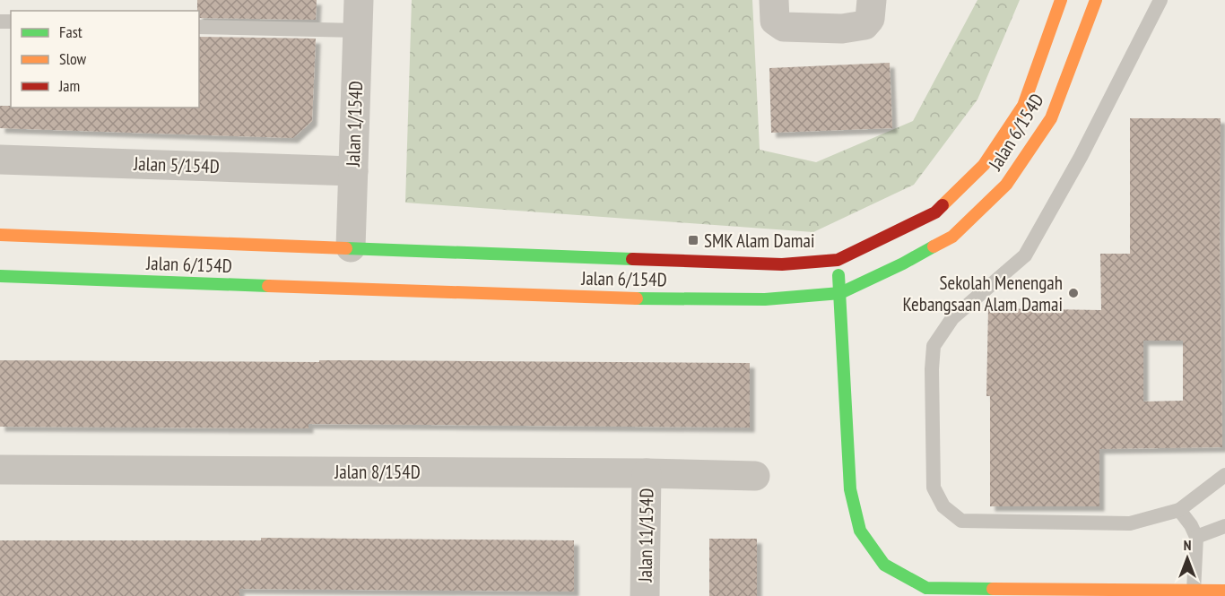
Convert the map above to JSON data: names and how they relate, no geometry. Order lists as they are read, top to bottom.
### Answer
{
  "streets": {
    "street": [
      "Jalan 1/154D",
      "Jalan 6/154D",
      "Jalan 5/154D",
      "Jalan 8/154D",
      "Jalan 11/154D"
    ]
  },
  "crossings": [
    ["Jalan 1/154D", "Jalan 6/154D"],
    ["Jalan 1/154D", "Jalan 5/154D"],
    ["Jalan 8/154D", "Jalan 11/154D"]
  ],
  "places": {
    "transit": ["SMK Alam Damai"],
    "other": ["Sekolah Menengah Kebangsaan Alam Damai"]
  },
  "legend": ["Fast", "Slow", "Jam"],
  "north": "top"
}
